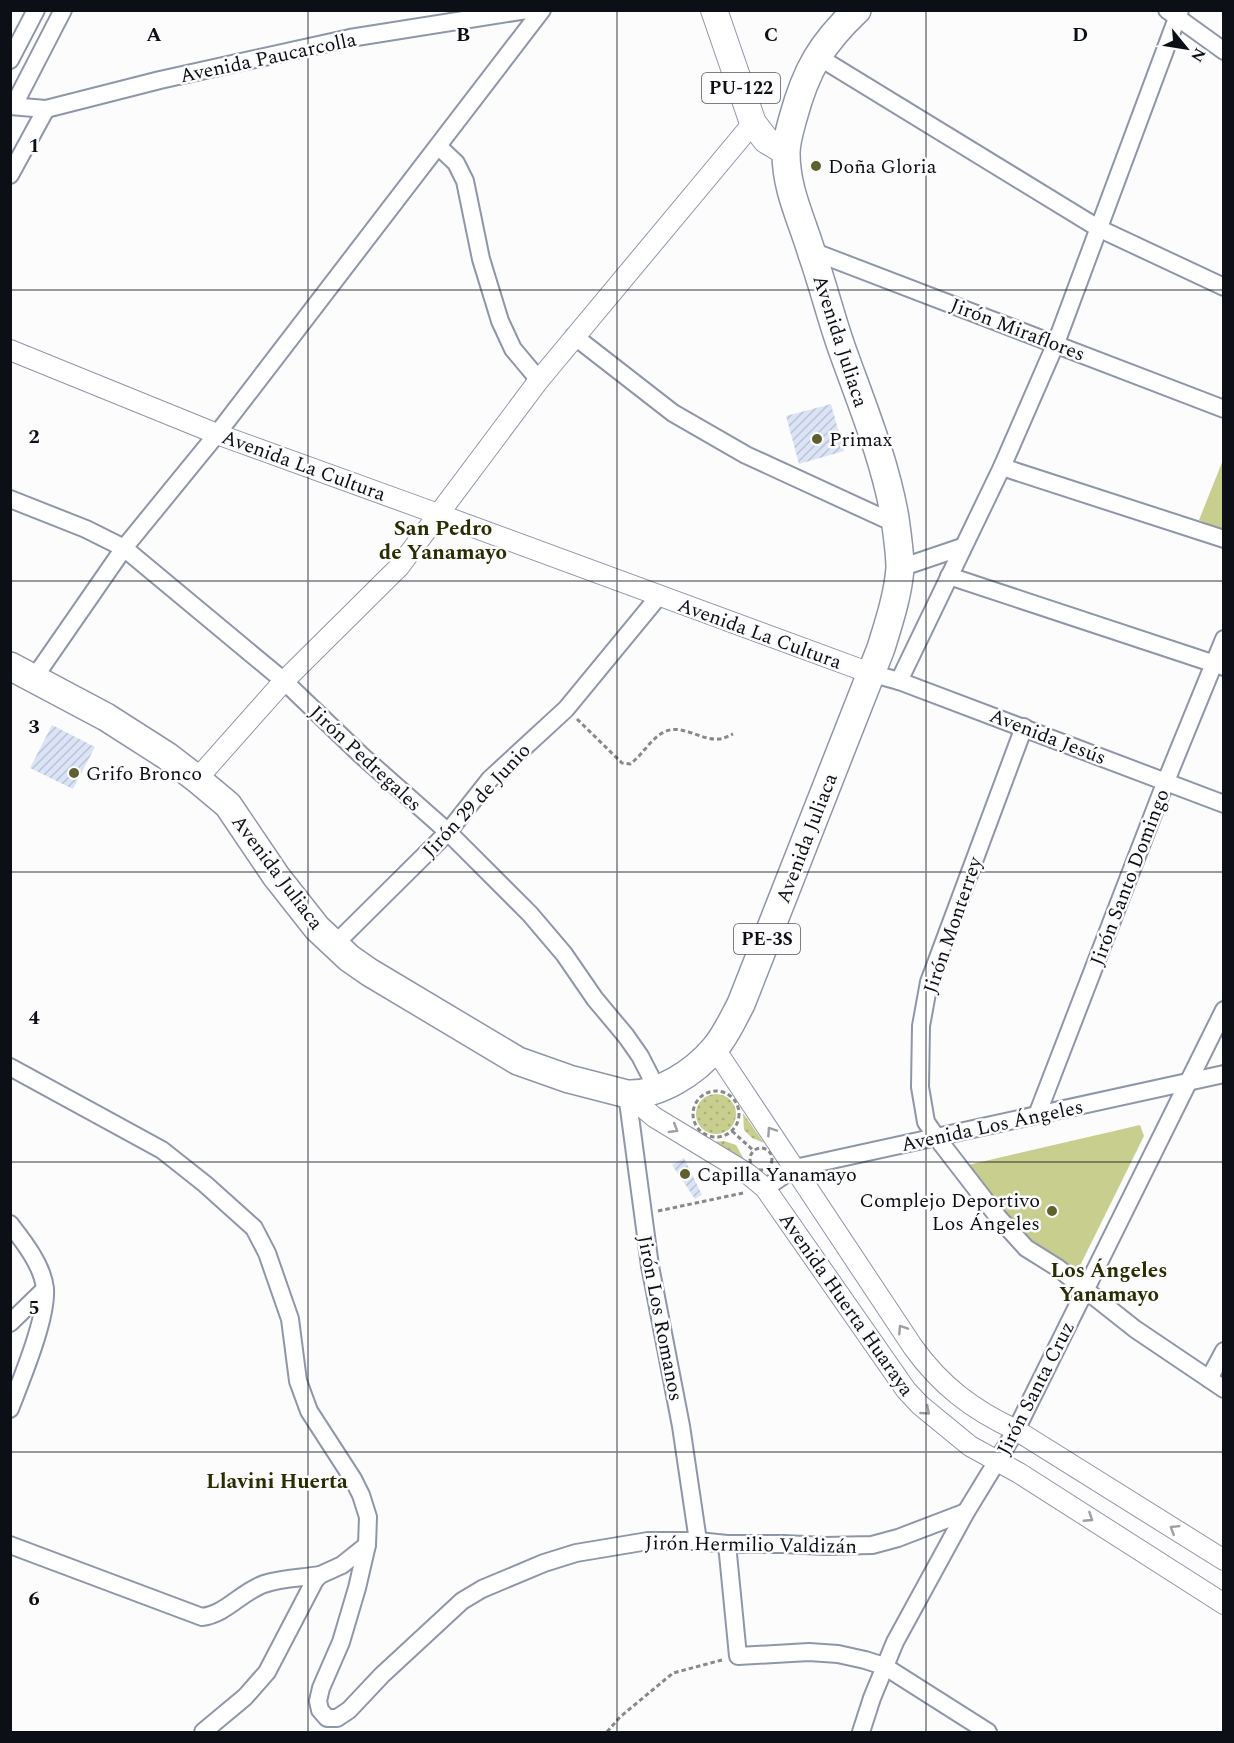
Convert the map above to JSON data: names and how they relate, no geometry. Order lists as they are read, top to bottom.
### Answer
{
  "streets": {
    "highway": ["Avenida Juliaca", "PE-3S"],
    "main road": ["PU-122"],
    "street": [
      "Avenida Paucarcolla",
      "Jirón Miraflores",
      "Avenida La Cultura",
      "Avenida Jesús",
      "Jirón Pedregales",
      "Jirón 29 de Junio",
      "Jirón Santo Domingo",
      "Jirón Monterrey",
      "Avenida Los Ángeles",
      "Avenida Huerta Huaraya",
      "Jirón Los Romanos",
      "Jirón Santa Cruz",
      "Jirón Hermilio Valdizán"
    ]
  },
  "crossings": [
    ["PU-122", "Avenida Juliaca"],
    ["Jirón Miraflores", "Avenida Juliaca"],
    ["Avenida Juliaca", "Avenida La Cultura"],
    ["Avenida Juliaca", "Avenida Jesús"],
    ["Avenida Juliaca", "Jirón Pedregales"],
    ["Avenida Juliaca", "Jirón 29 de Junio"],
    ["Avenida Juliaca", "Avenida Huerta Huaraya"],
    ["Avenida Juliaca", "Jirón Los Romanos"],
    ["Avenida La Cultura", "Avenida Jesús"],
    ["Avenida La Cultura", "Jirón 29 de Junio"],
    ["Avenida Jesús", "Jirón Santo Domingo"],
    ["Avenida Jesús", "Jirón Monterrey"],
    ["Jirón Pedregales", "Jirón 29 de Junio"],
    ["Jirón Santo Domingo", "Avenida Los Ángeles"],
    ["Jirón Monterrey", "Avenida Los Ángeles"],
    ["Jirón Monterrey", "Jirón Santa Cruz"],
    ["Avenida Los Ángeles", "Avenida Huerta Huaraya"],
    ["Avenida Los Ángeles", "Jirón Santa Cruz"],
    ["Avenida Huerta Huaraya", "Jirón Los Romanos"],
    ["Avenida Huerta Huaraya", "Jirón Santa Cruz"],
    ["Jirón Los Romanos", "Jirón Hermilio Valdizán"],
    ["Jirón Santa Cruz", "Jirón Hermilio Valdizán"]
  ],
  "districts": ["San Pedro de Yanamayo", "Los Ángeles Yanamayo", "Llavini Huerta"],
  "places": [
    "Doña Gloria",
    "Primax",
    "Grifo Bronco",
    "Capilla Yanamayo",
    "Complejo Deportivo Los Ángeles"
  ],
  "north": "bottom right",
  "grid": {
    "columns": [
      "A",
      "B",
      "C",
      "D"
    ],
    "rows": [
      "1",
      "2",
      "3",
      "4",
      "5",
      "6"
    ]
  }
}
